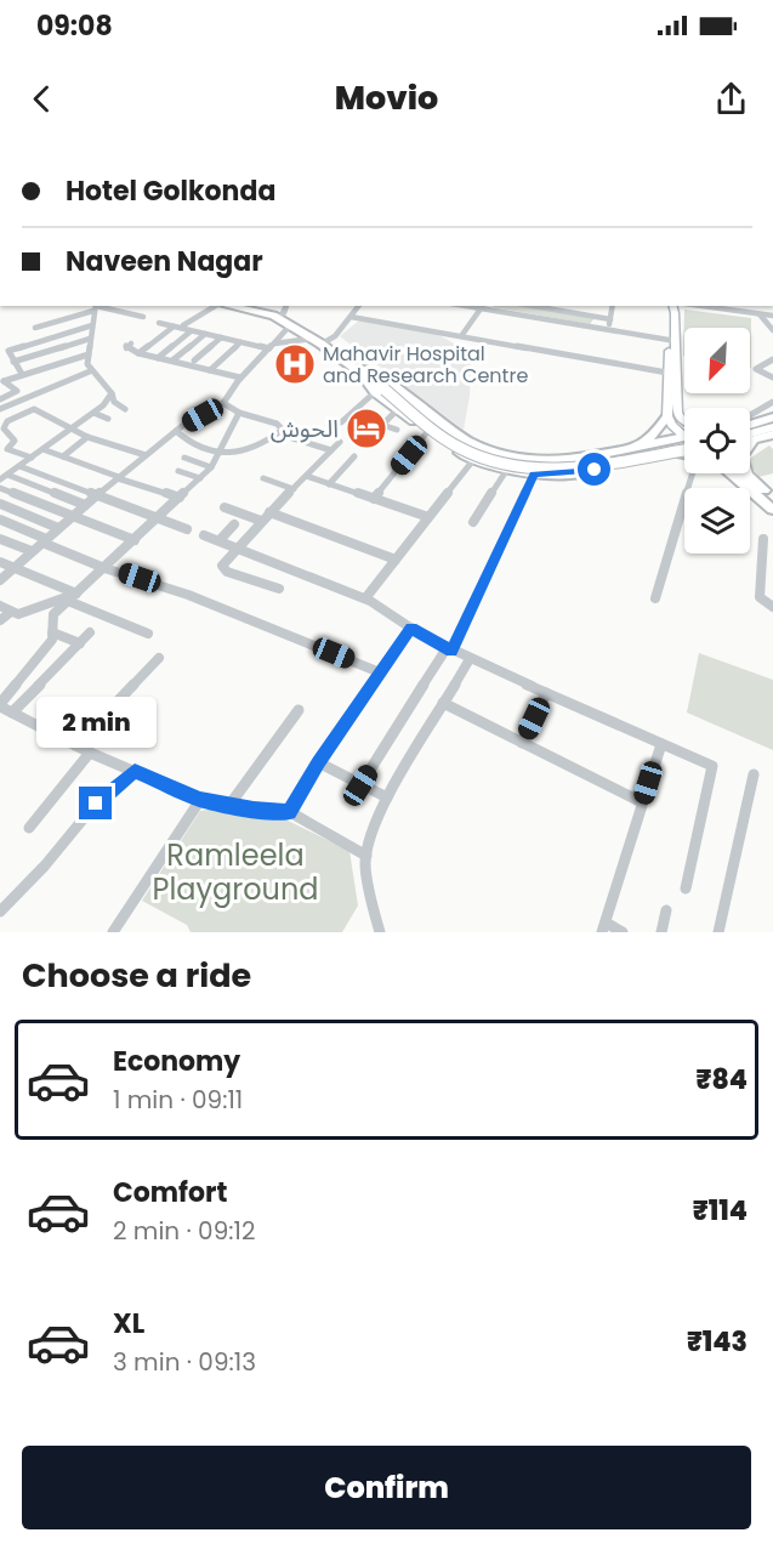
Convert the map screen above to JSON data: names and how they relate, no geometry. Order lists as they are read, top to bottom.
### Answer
{
  "parks": ["Ramleela Playground"],
  "places": {
    "hospital": ["Mahavir Hospital and Research Centre"],
    "hotel": ["الحوش"]
  },
  "north": "bottom left",
  "page": {
    "status": "09:08",
    "header": "Movio",
    "banner": ["Hotel Golkonda", "Naveen Nagar"],
    "bubble": "2 min",
    "heading": "Choose a ride",
    "list": [
      {
        "name": "Economy",
        "note": "1 min · 09:11",
        "value": "₹84"
      },
      {
        "name": "Comfort",
        "note": "2 min · 09:12",
        "value": "₹114"
      },
      {
        "name": "XL",
        "note": "3 min · 09:13",
        "value": "₹143"
      }
    ],
    "buttons": "Confirm"
  }
}
